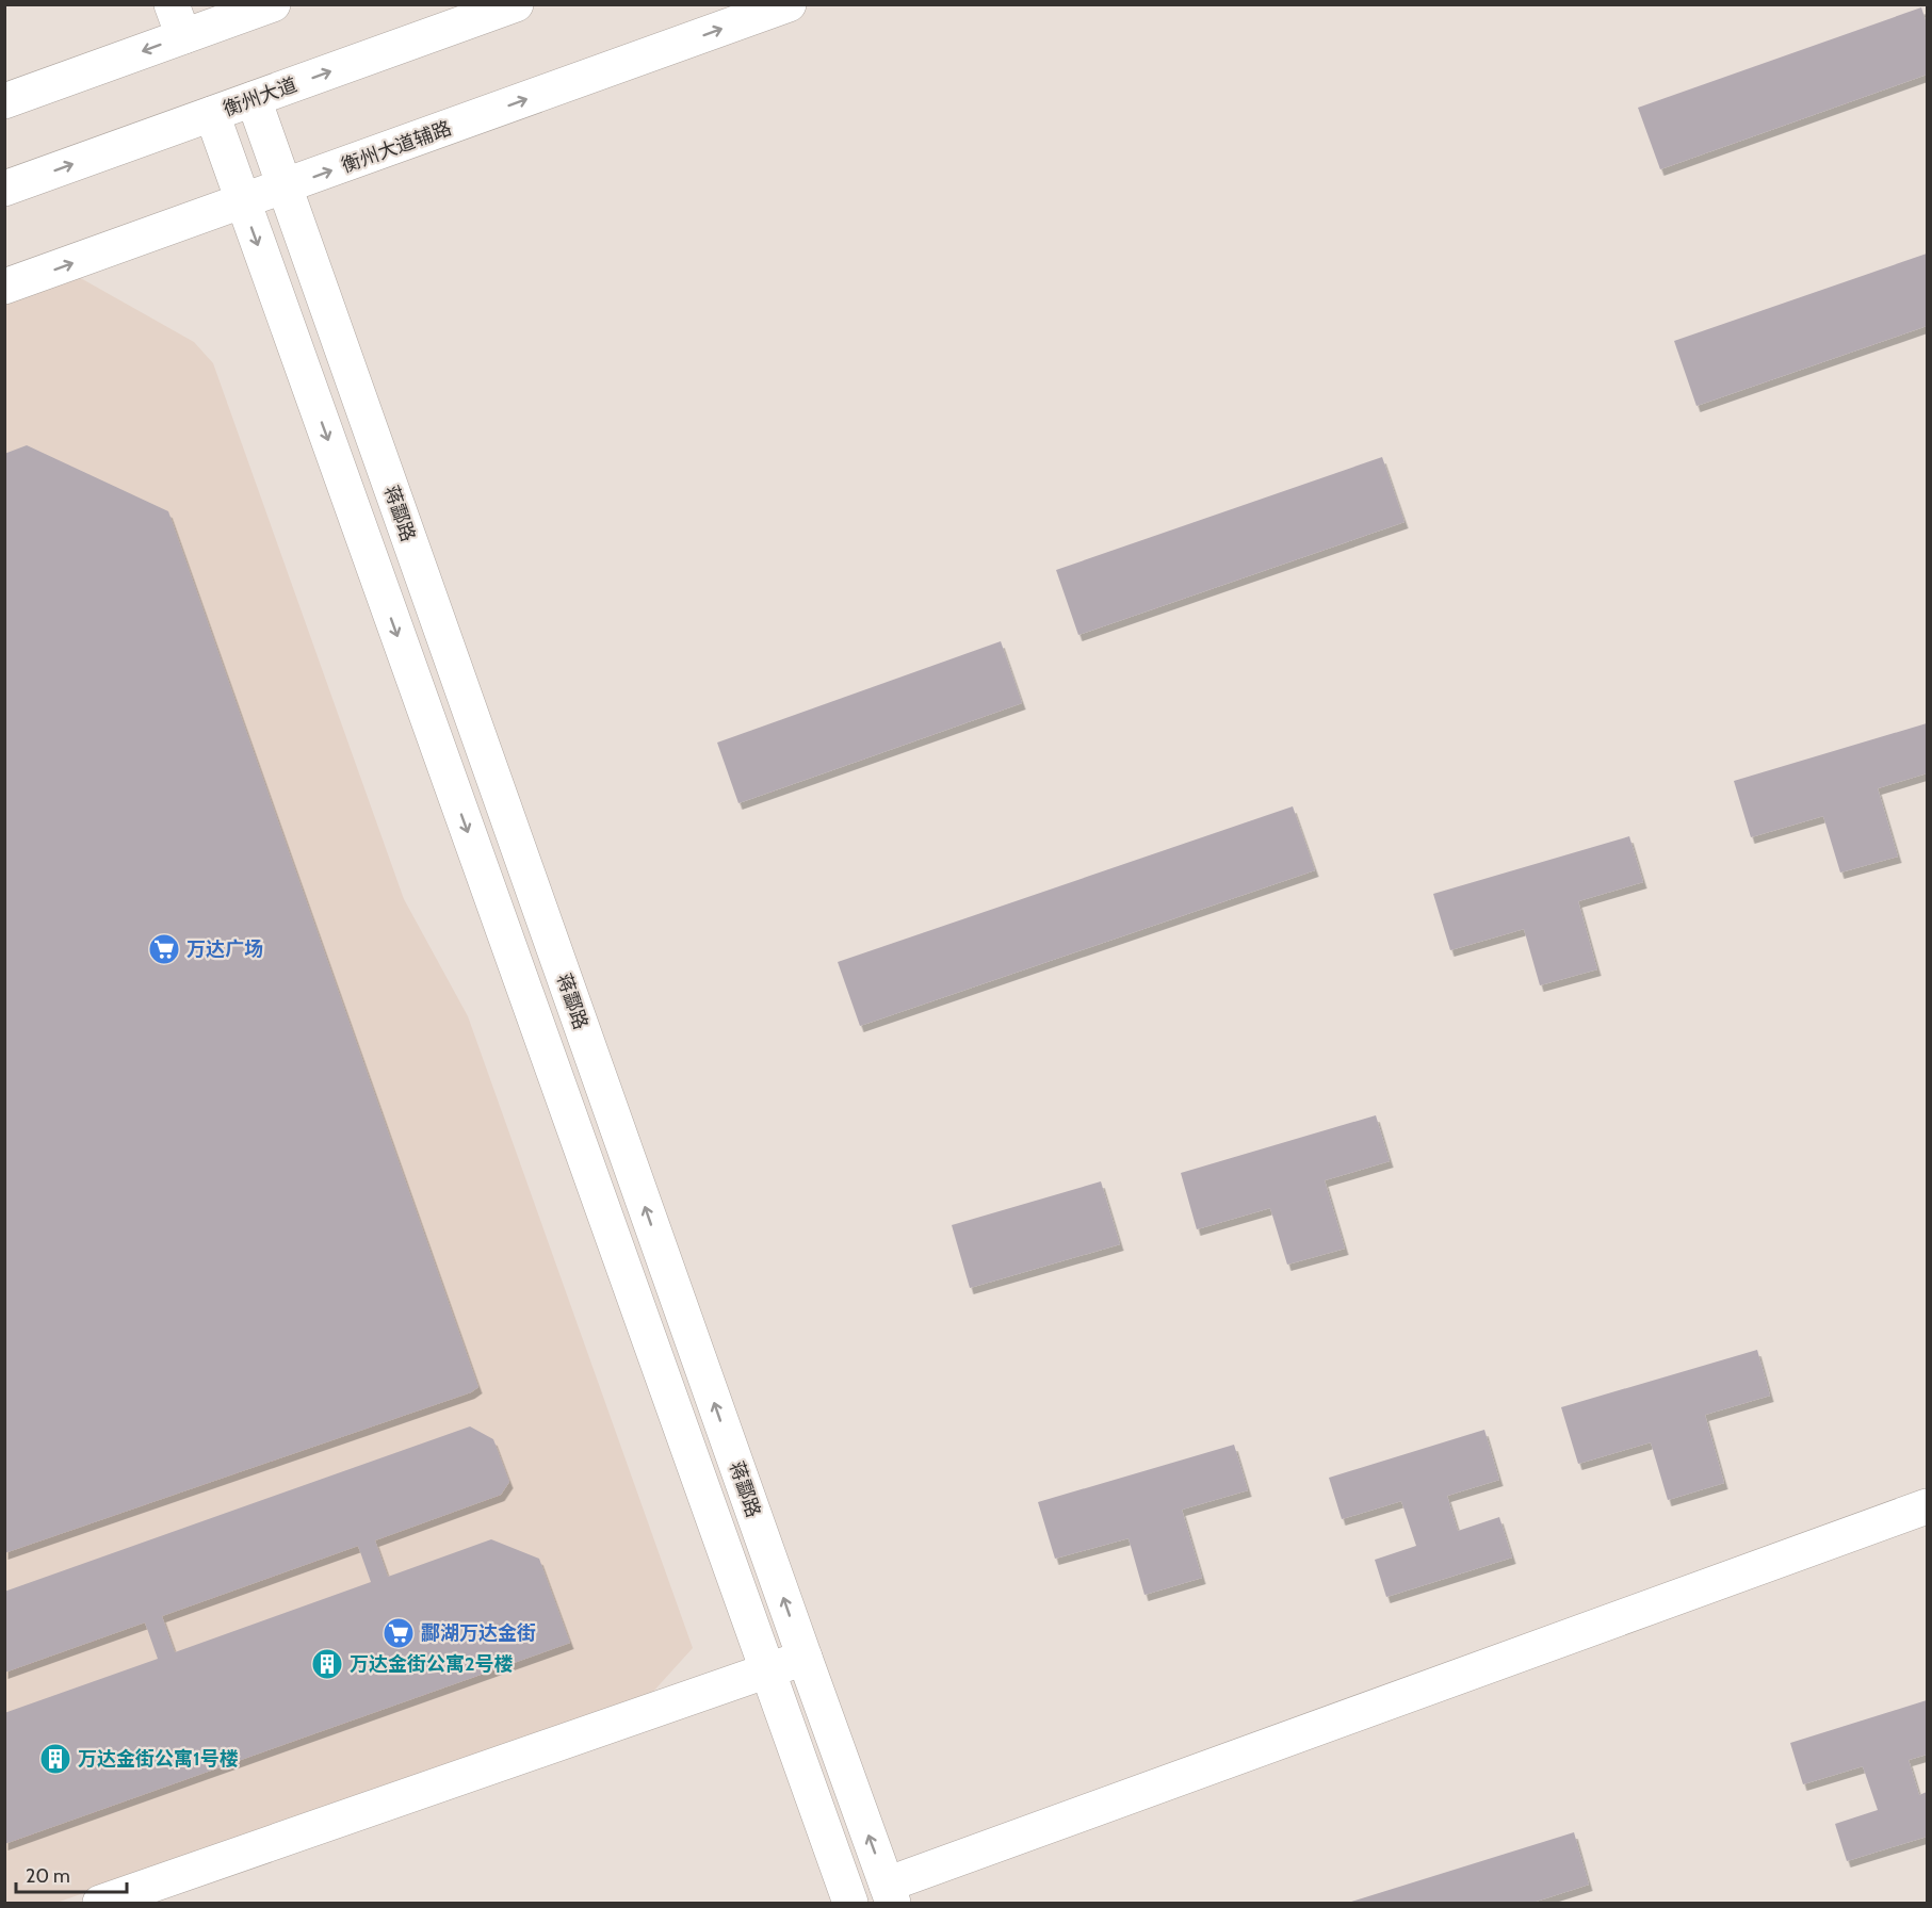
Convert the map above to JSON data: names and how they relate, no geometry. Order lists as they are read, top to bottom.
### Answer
{
  "streets": {
    "main road": ["衡州大道", "衡州大道辅路", "蒋酃路"]
  },
  "crossings": [
    ["衡州大道", "蒋酃路"],
    ["衡州大道辅路", "蒋酃路"]
  ],
  "places": {
    "supermarket": ["万达广场", "酃湖万达金街"],
    "building": ["万达金街公寓2号楼", "万达金街公寓1号楼"]
  },
  "scale_bar": "20 m"
}
